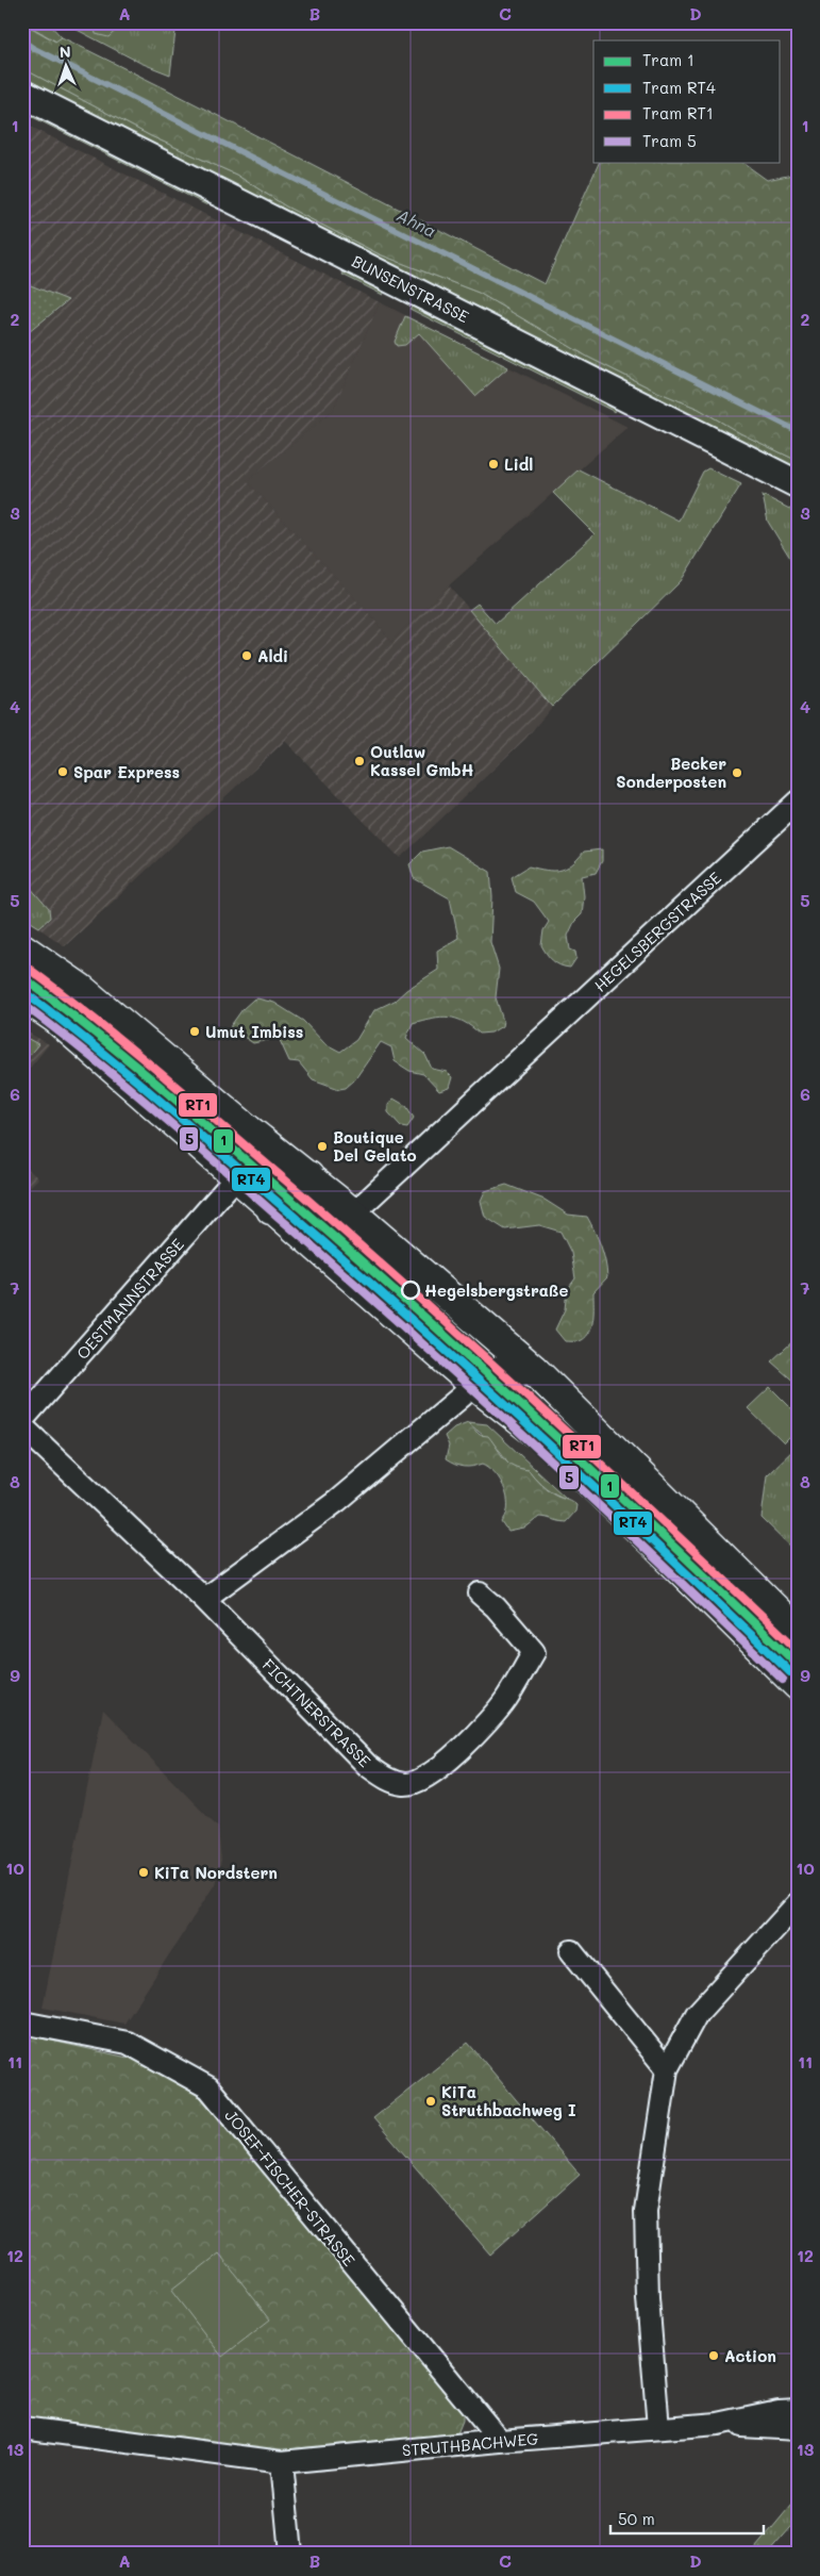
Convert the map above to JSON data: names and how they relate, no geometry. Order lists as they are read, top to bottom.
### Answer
{
  "streets": {
    "street": [
      "BUNSENSTRASSE",
      "HEGELSBERGSTRASSE",
      "OESTMANNSTRASSE",
      "FICHTNERSTRASSE",
      "JOSEF-FISCHER-STRASSE",
      "STRUTHBACHWEG"
    ]
  },
  "crossings": [
    ["JOSEF-FISCHER-STRASSE", "STRUTHBACHWEG"]
  ],
  "water": ["Ahna"],
  "places": [
    "Lidl",
    "Aldi",
    "Outlaw Kassel GmbH",
    "Spar Express",
    "Becker Sonderposten",
    "Umut Imbiss",
    "Boutique Del Gelato",
    "Hegelsbergstraße",
    "KiTa Nordstern",
    "KiTa Struthbachweg I",
    "Action"
  ],
  "lines": [
    "tram line RT1",
    "tram line 1",
    "tram line RT4",
    "tram line 5"
  ],
  "legend": [
    "Tram 1",
    "Tram RT4",
    "Tram RT1",
    "Tram 5"
  ],
  "scale_bar": "50 m",
  "north": "top",
  "grid": {
    "columns": [
      "A",
      "B",
      "C",
      "D"
    ],
    "rows": [
      "1",
      "2",
      "3",
      "4",
      "5",
      "6",
      "7",
      "8",
      "9",
      "10",
      "11",
      "12",
      "13"
    ]
  }
}
